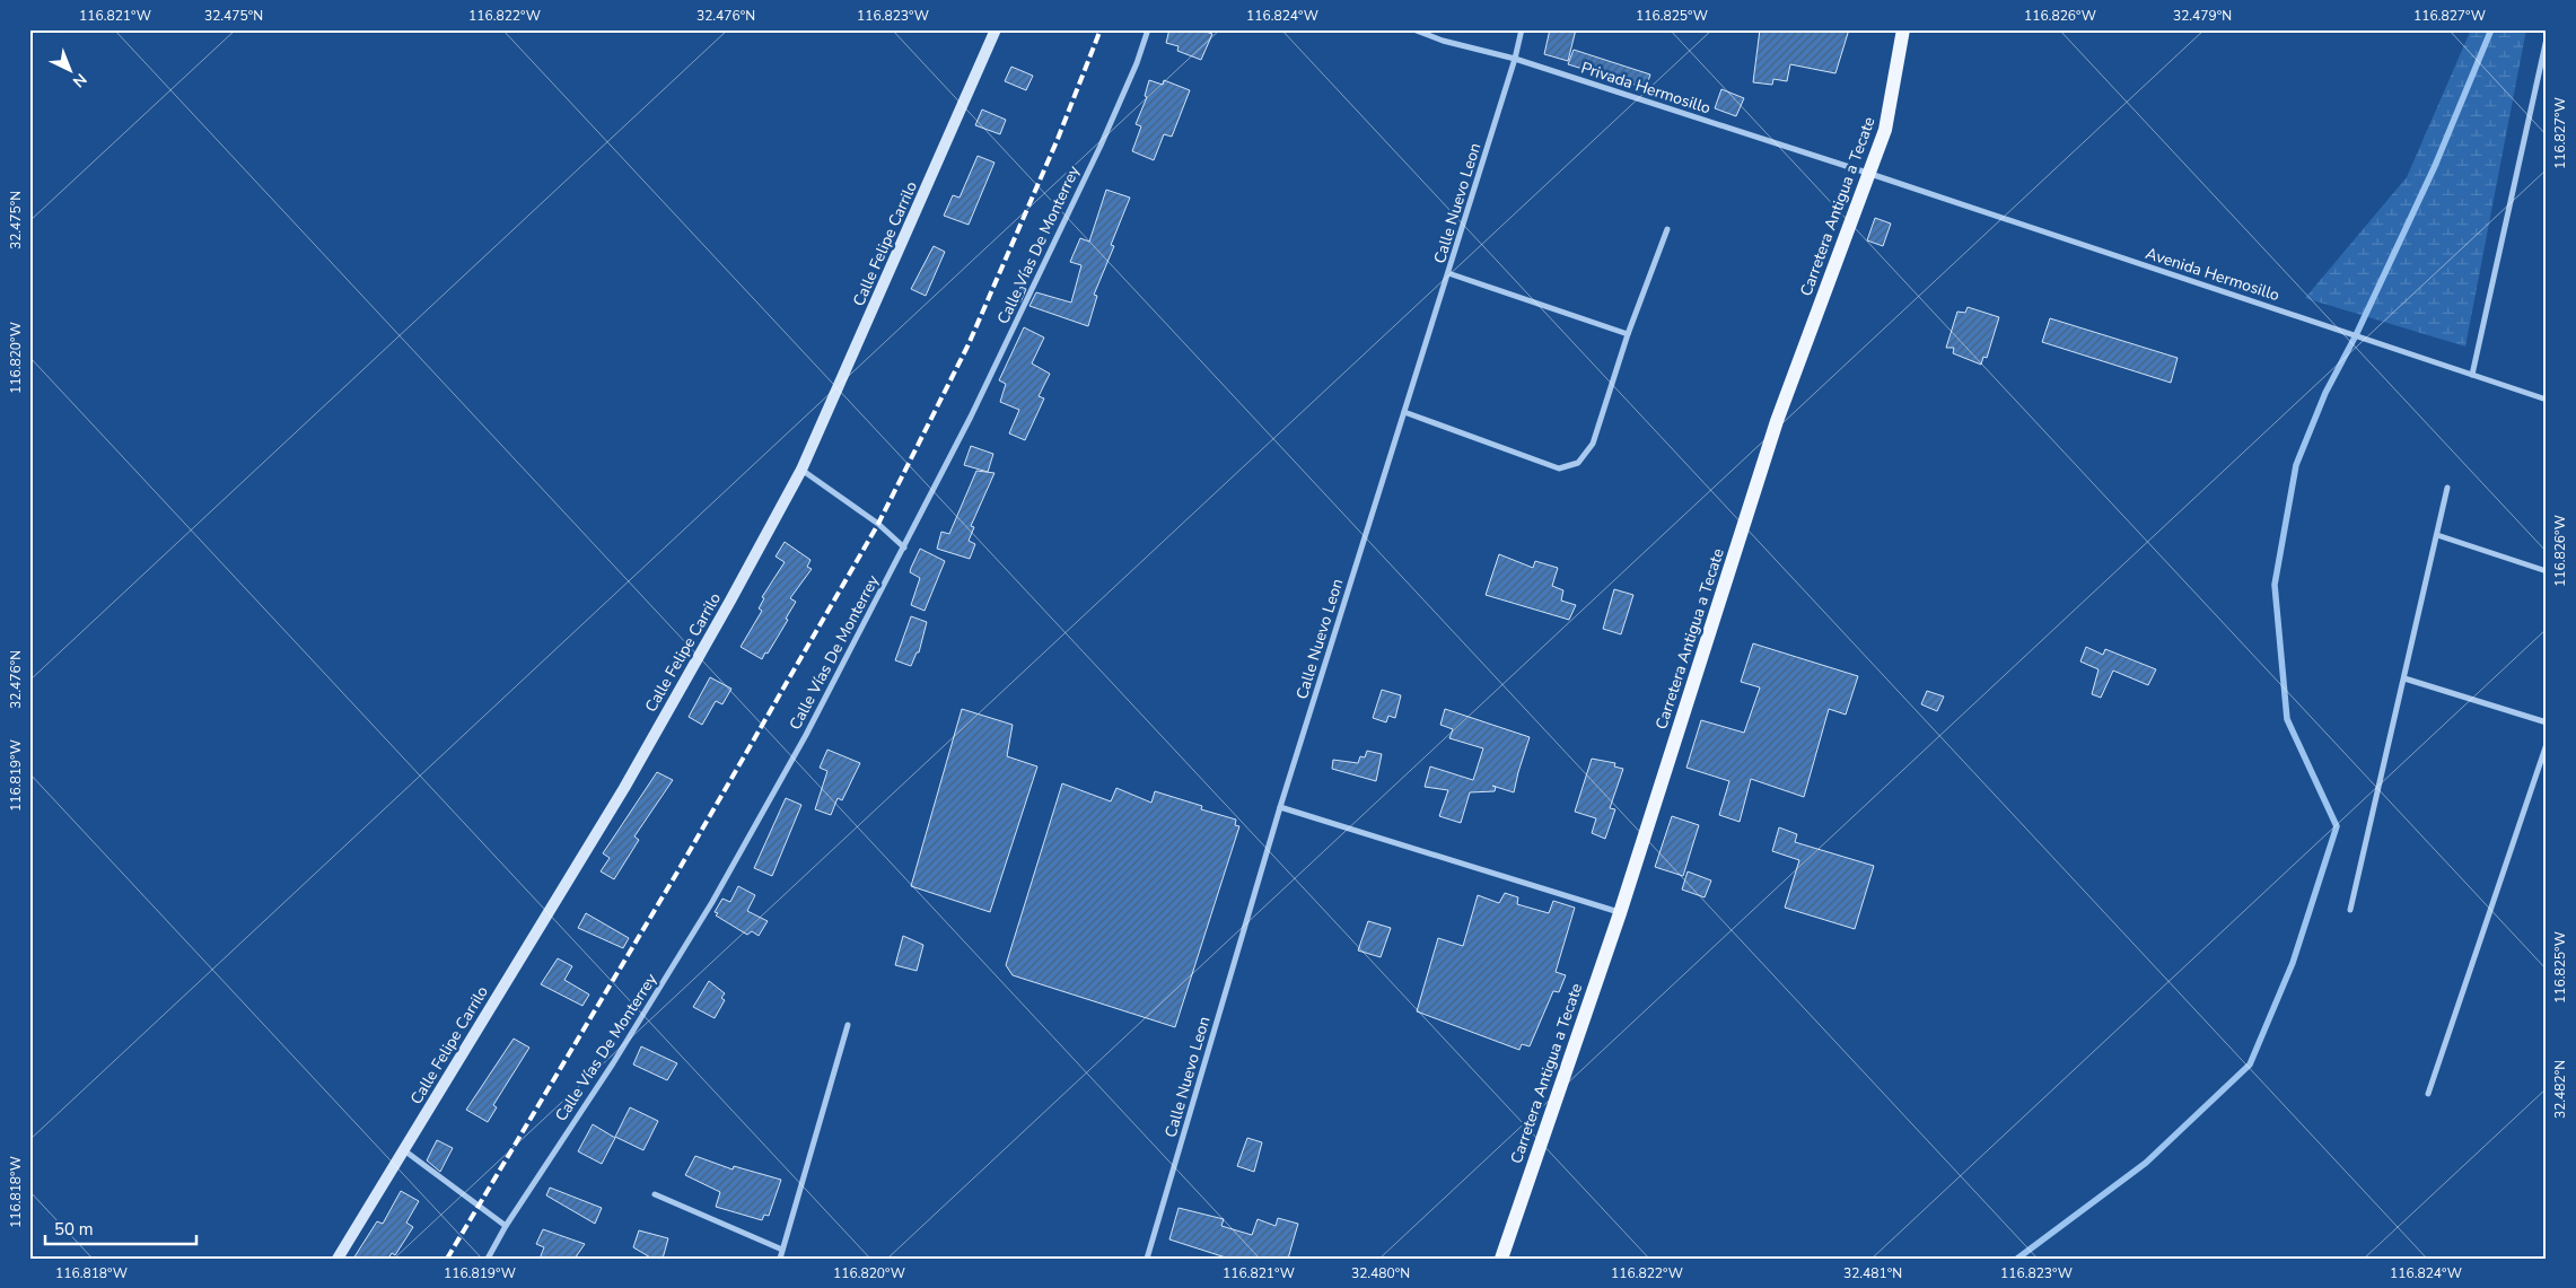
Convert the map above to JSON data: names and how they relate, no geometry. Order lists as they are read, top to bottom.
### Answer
{
  "streets": {
    "main road": ["Carretera Antigua a Tecate"],
    "street": [
      "Privada Hermosillo",
      "Calle Nuevo Leon",
      "Calle Felipe Carrilo",
      "Calle Vías De Monterrey",
      "Avenida Hermosillo"
    ]
  },
  "crossings": [
    ["Privada Hermosillo", "Calle Nuevo Leon"],
    ["Privada Hermosillo", "Carretera Antigua a Tecate"],
    ["Privada Hermosillo", "Avenida Hermosillo"],
    ["Carretera Antigua a Tecate", "Avenida Hermosillo"]
  ],
  "scale_bar": "50 m",
  "north": "bottom right",
  "coordinates": [
    "116.821°W",
    "32.475°N",
    "116.822°W",
    "32.476°N",
    "116.823°W",
    "116.824°W",
    "116.825°W",
    "116.826°W",
    "32.479°N",
    "116.827°W",
    "116.820°W",
    "116.819°W",
    "32.482°N",
    "116.818°W",
    "32.480°N",
    "32.481°N"
  ]
}
